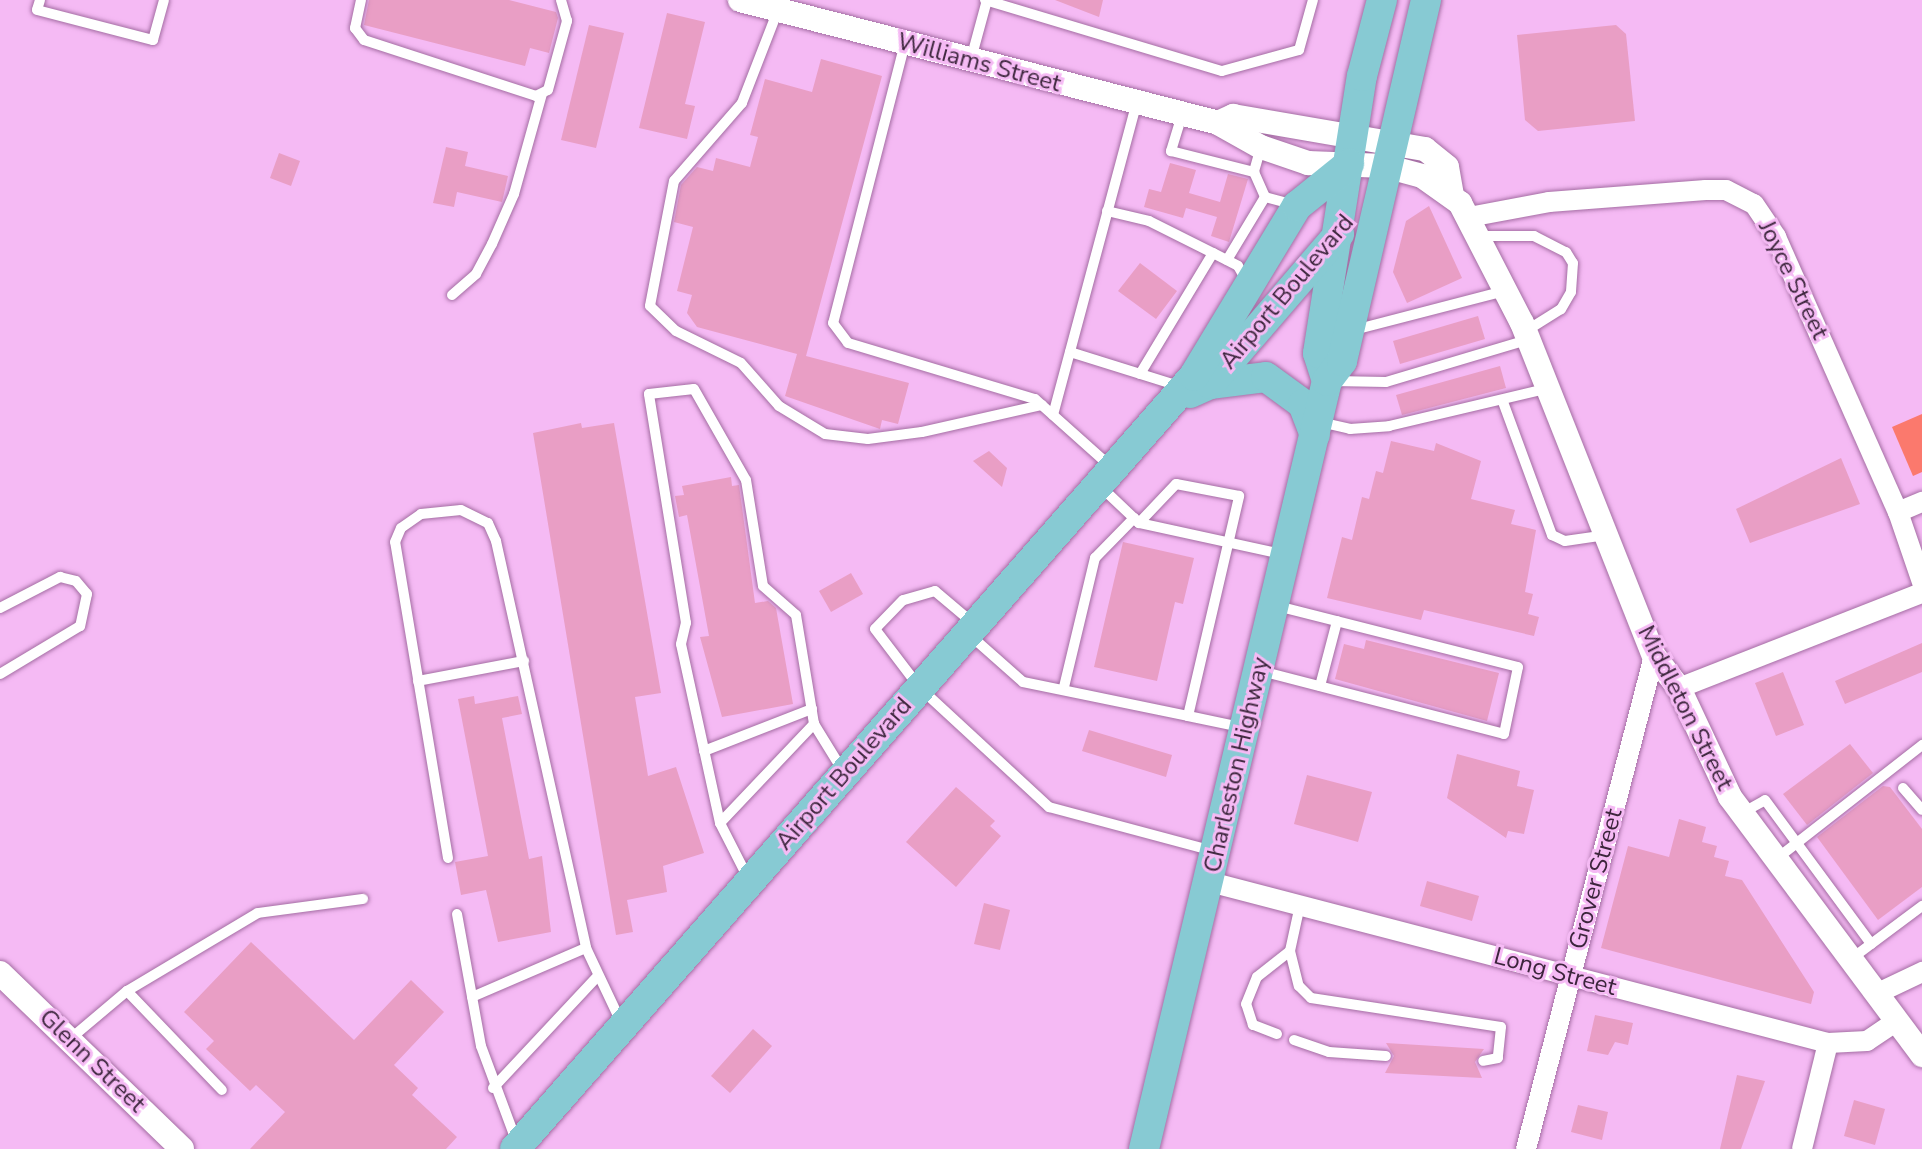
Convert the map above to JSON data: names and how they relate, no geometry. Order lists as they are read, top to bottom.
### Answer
{
  "streets": {
    "main road": ["Airport Boulevard", "Charleston Highway"],
    "street": [
      "Williams Street",
      "Joyce Street",
      "Middleton Street",
      "Grover Street",
      "Long Street",
      "Glenn Street"
    ]
  },
  "crossings": [
    ["Williams Street", "Airport Boulevard"],
    ["Williams Street", "Middleton Street"],
    ["Williams Street", "Charleston Highway"],
    ["Joyce Street", "Middleton Street"],
    ["Airport Boulevard", "Middleton Street"],
    ["Airport Boulevard", "Charleston Highway"],
    ["Middleton Street", "Charleston Highway"],
    ["Middleton Street", "Grover Street"],
    ["Middleton Street", "Long Street"],
    ["Charleston Highway", "Long Street"],
    ["Grover Street", "Long Street"]
  ]
}
